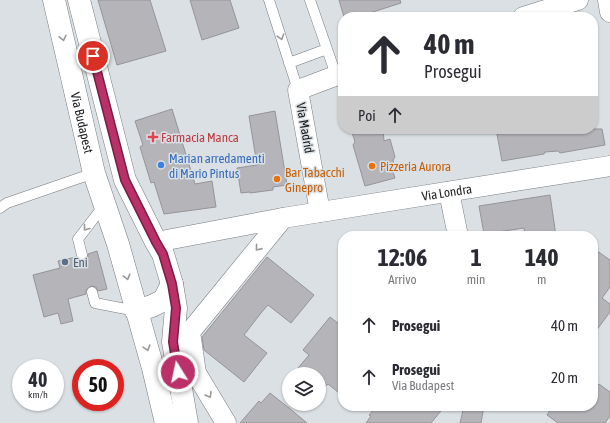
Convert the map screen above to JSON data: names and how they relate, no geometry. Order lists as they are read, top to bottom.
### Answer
{
  "streets": {
    "main road": ["Via Budapest"],
    "street": ["Via Madrid", "Via Londra"]
  },
  "crossings": [
    ["Via Budapest", "Via Londra"],
    ["Via Madrid", "Via Londra"]
  ],
  "places": {
    "health": ["Farmacia Manca"],
    "other": [
      "Marian arredamenti di Mario Pintus",
      "Pizzeria Aurora",
      "Bar Tabacchi Ginepro",
      "Eni"
    ]
  },
  "page": {
    "turn": ["40 m", "Prosegui"],
    "then": "Poi",
    "eta": [
      "12:06",
      "Arrivo",
      "1",
      "min",
      "140",
      "m"
    ],
    "list": [
      {
        "name": "Prosegui",
        "value": "40 m"
      },
      {
        "name": "Prosegui",
        "note": "Via Budapest",
        "value": "20 m"
      }
    ],
    "speed": "40 km/h",
    "limit": "50"
  }
}
